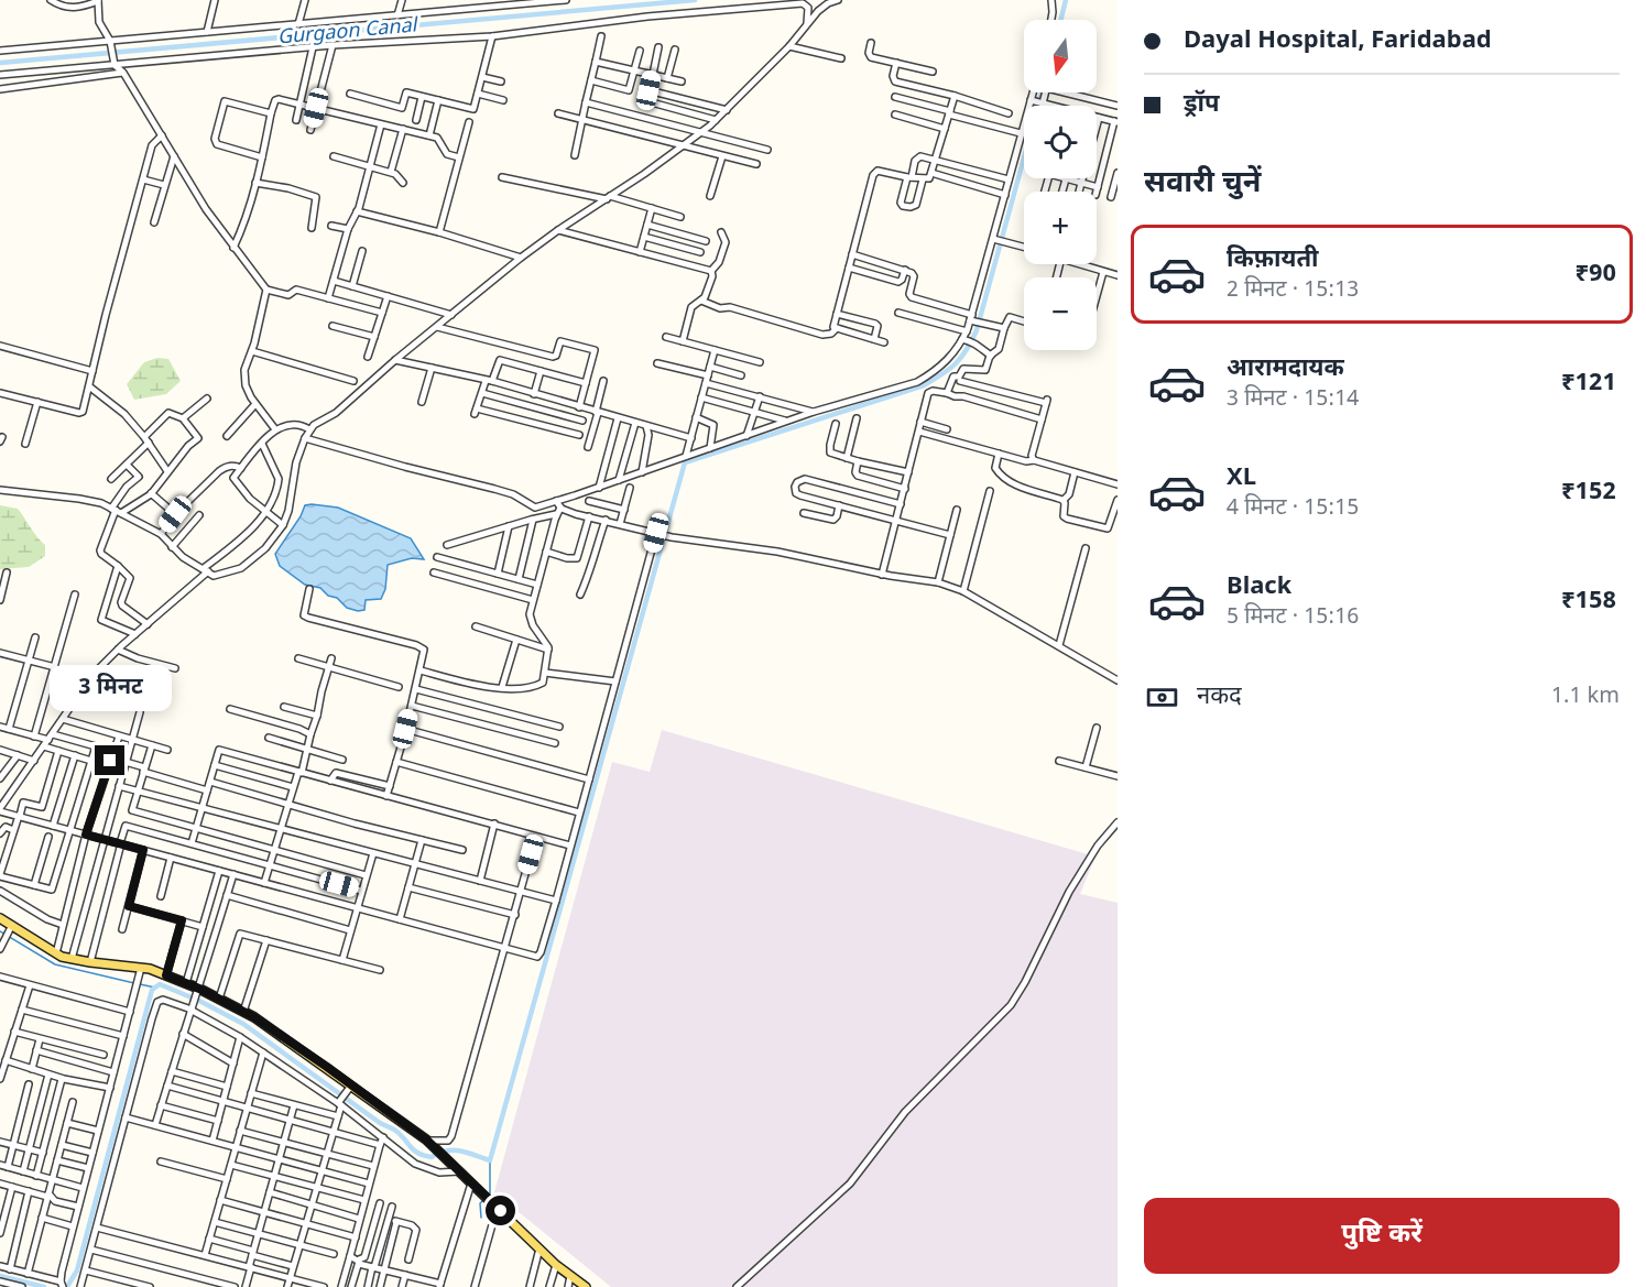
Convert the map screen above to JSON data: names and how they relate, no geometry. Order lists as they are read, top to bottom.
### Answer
{
  "water": ["Gurgaon Canal"],
  "north": "bottom",
  "page": {
    "banner": ["Dayal Hospital, Faridabad", "ड्रॉप"],
    "map_buttons": ["+", "−"],
    "heading": "सवारी चुनें",
    "list": [
      {
        "name": "किफ़ायती",
        "note": "2 मिनट · 15:13",
        "value": "₹90"
      },
      {
        "name": "आरामदायक",
        "note": "3 मिनट · 15:14",
        "value": "₹121"
      },
      {
        "name": "XL",
        "note": "4 मिनट · 15:15",
        "value": "₹152"
      },
      {
        "name": "Black",
        "note": "5 मिनट · 15:16",
        "value": "₹158"
      }
    ],
    "pay": ["नकद", "1.1 km"],
    "bubble": "3 मिनट",
    "buttons": "पुष्टि करें"
  }
}
